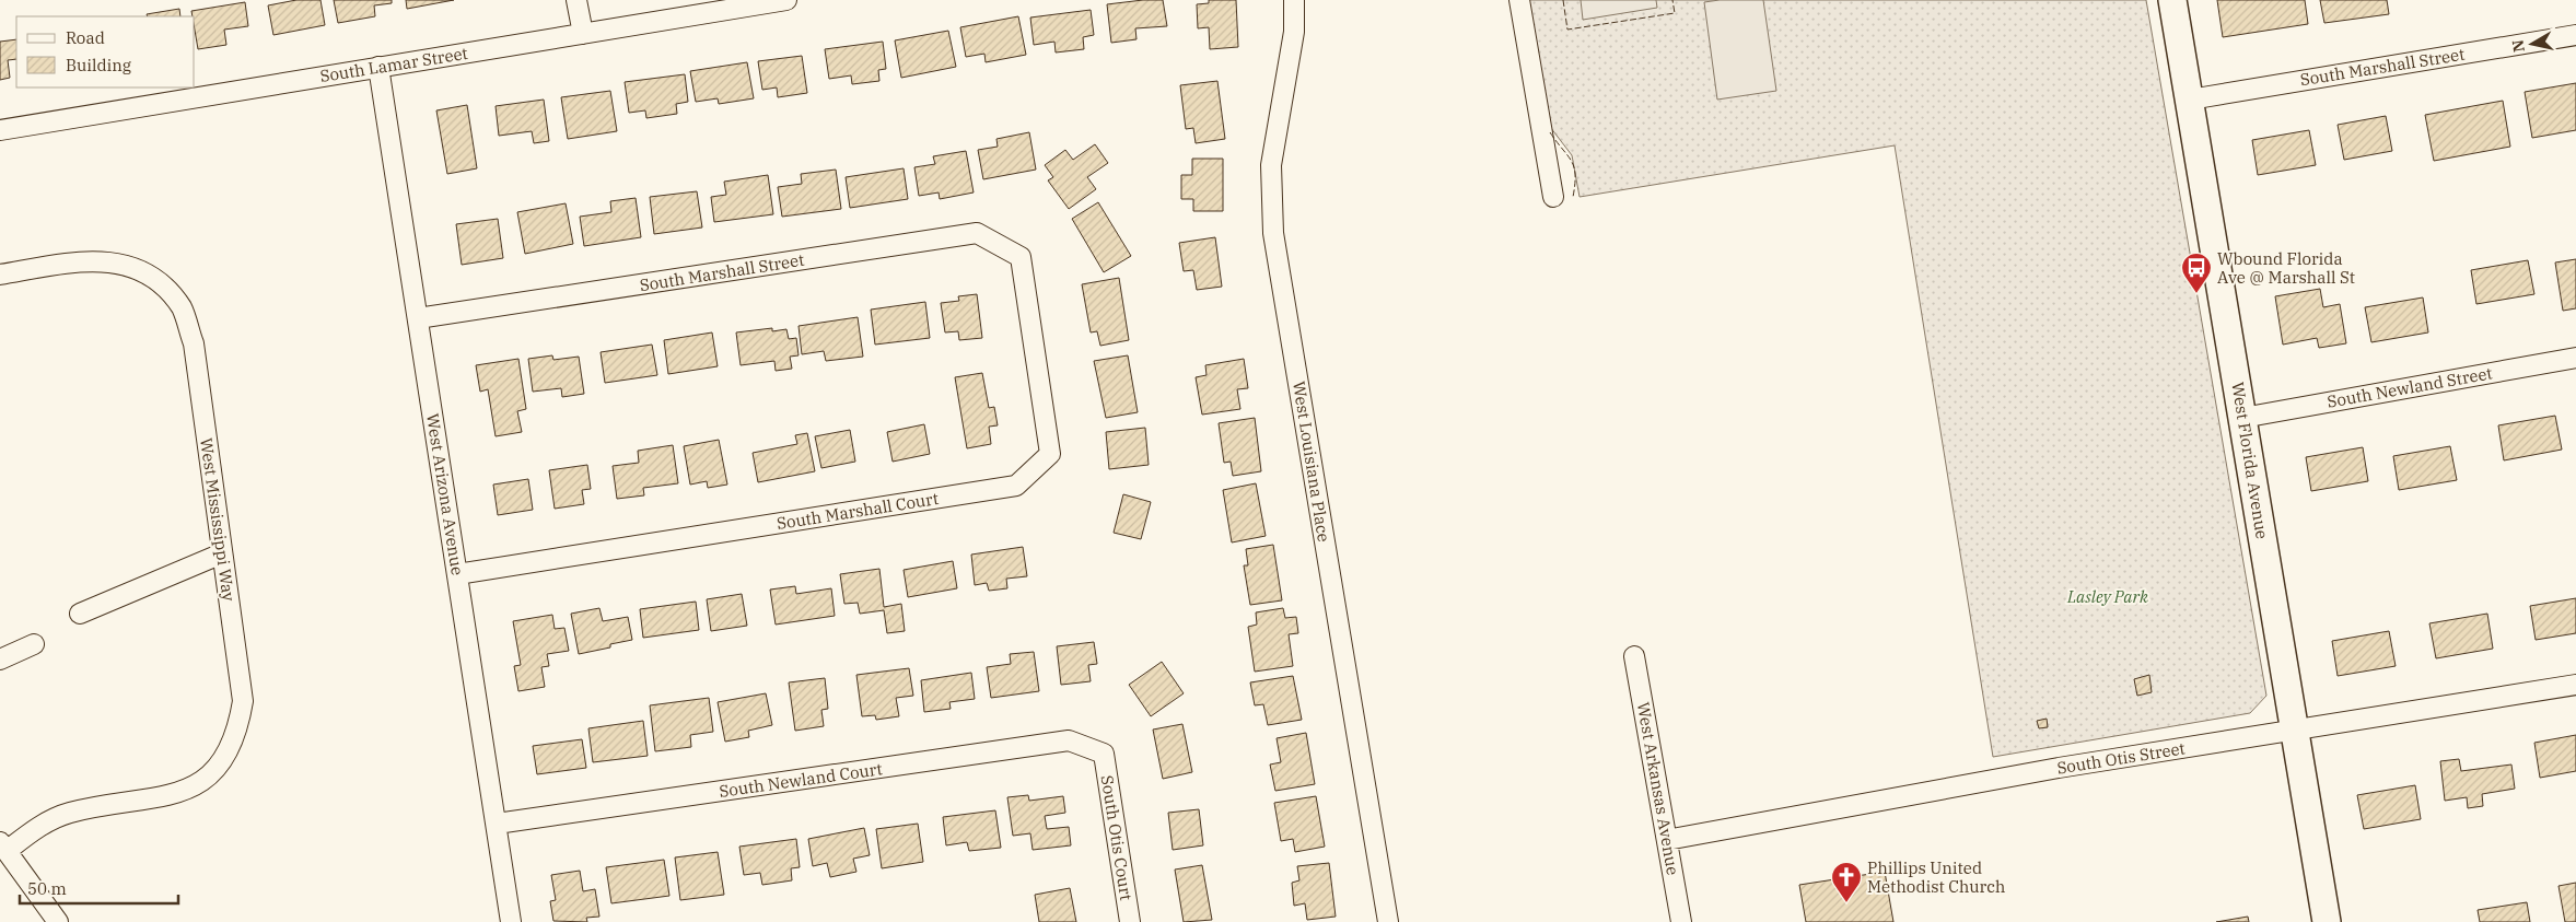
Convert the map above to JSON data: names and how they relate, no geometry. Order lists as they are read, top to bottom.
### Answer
{
  "streets": {
    "street": [
      "South Lamar Street",
      "South Marshall Street",
      "South Newland Street",
      "West Florida Avenue",
      "West Louisiana Place",
      "West Arizona Avenue",
      "South Marshall Court",
      "West Mississippi Way",
      "South Otis Street",
      "South Newland Court",
      "West Arkansas Avenue",
      "South Otis Court"
    ]
  },
  "crossings": [
    ["South Lamar Street", "West Arizona Avenue"],
    ["South Marshall Street", "West Florida Avenue"],
    ["South Marshall Street", "West Arizona Avenue"],
    ["South Marshall Street", "South Marshall Court"],
    ["South Newland Street", "West Florida Avenue"],
    ["West Florida Avenue", "South Otis Street"],
    ["West Arizona Avenue", "South Marshall Court"],
    ["West Arizona Avenue", "South Newland Court"],
    ["South Otis Street", "West Arkansas Avenue"],
    ["South Newland Court", "South Otis Court"]
  ],
  "parks": ["Lasley Park"],
  "places": {
    "bus stop": ["Wbound Florida Ave @ Marshall St"],
    "church": ["Phillips United Methodist Church"]
  },
  "legend": ["Road", "Building"],
  "scale_bar": "50 m",
  "north": "left"
}
